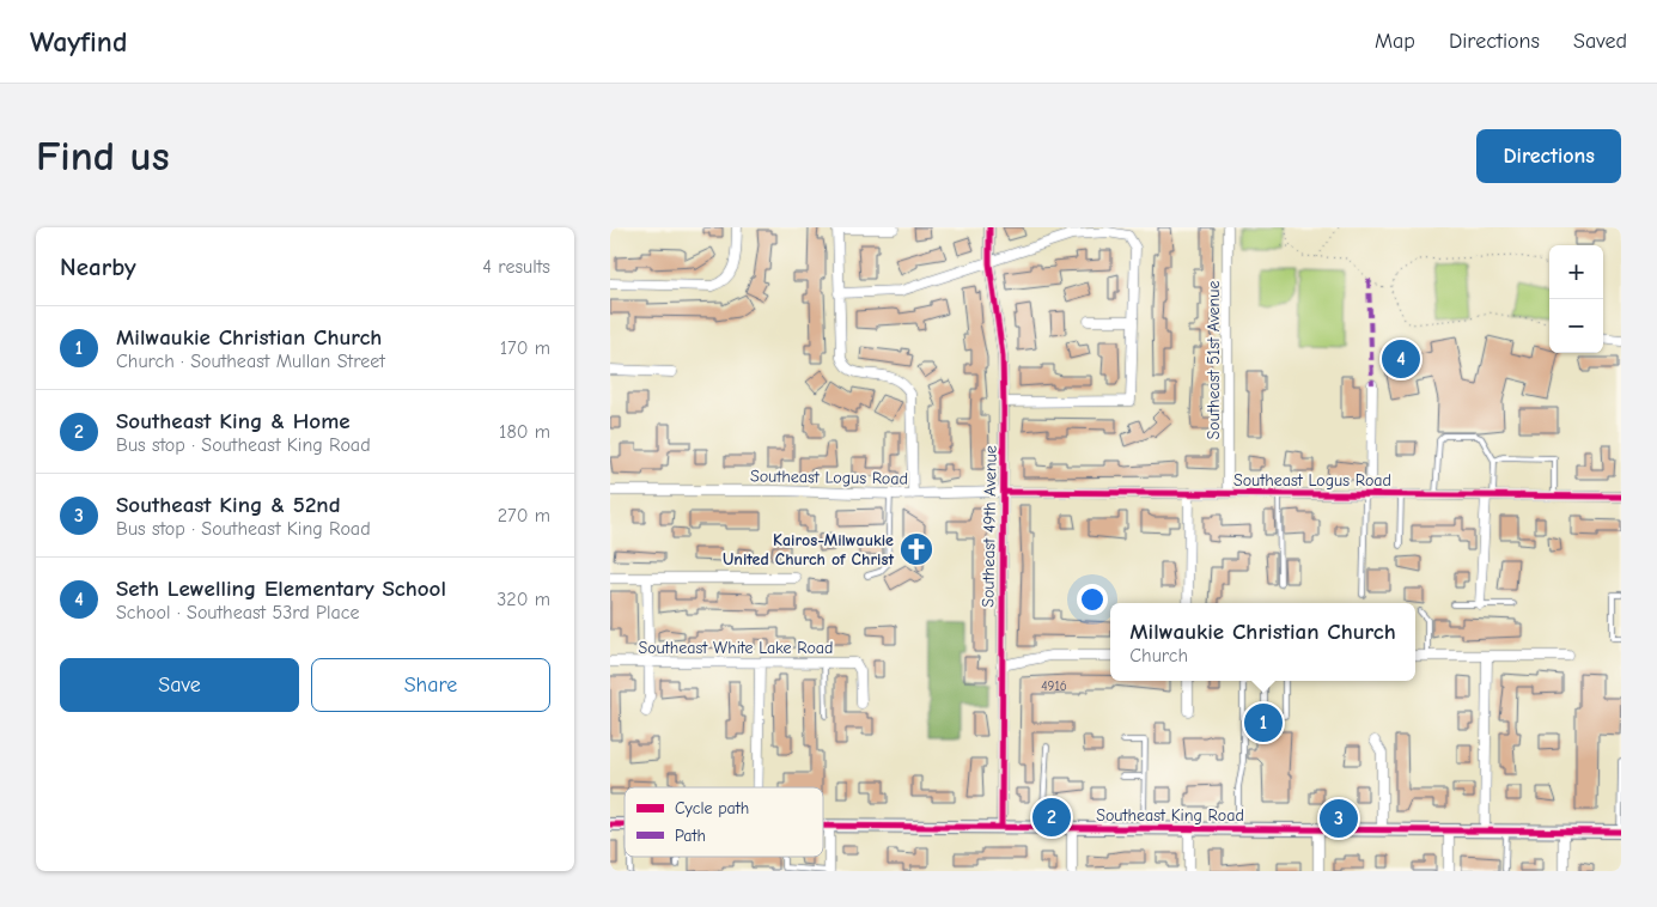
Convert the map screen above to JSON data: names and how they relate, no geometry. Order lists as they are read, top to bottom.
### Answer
{
  "streets": {
    "main road": ["Southeast King Road"],
    "street": [
      "Southeast 51st Avenue",
      "Southeast Logus Road",
      "Southeast 49th Avenue",
      "Southeast White Lake Road"
    ]
  },
  "crossings": [
    ["Southeast 51st Avenue", "Southeast Logus Road"],
    ["Southeast Logus Road", "Southeast 49th Avenue"],
    ["Southeast 49th Avenue", "Southeast King Road"]
  ],
  "places": {
    "church": ["Kairos-Milwaukie United Church of Christ"]
  },
  "house_numbers": ["4916"],
  "legend": ["Cycle path", "Path"],
  "page": {
    "header": "Wayfind",
    "nav": ["Map", "Directions", "Saved"],
    "buttons": [
      "Directions",
      ["Save", "Share"]
    ],
    "title": "Find us",
    "heading": ["Nearby", "4 results"],
    "map_buttons": ["+", "−"],
    "list": [
      {
        "mark": "1",
        "name": "Milwaukie Christian Church",
        "note": "Church · Southeast Mullan Street",
        "value": "170 m"
      },
      {
        "mark": "2",
        "name": "Southeast King & Home",
        "note": "Bus stop · Southeast King Road",
        "value": "180 m"
      },
      {
        "mark": "3",
        "name": "Southeast King & 52nd",
        "note": "Bus stop · Southeast King Road",
        "value": "270 m"
      },
      {
        "mark": "4",
        "name": "Seth Lewelling Elementary School",
        "note": "School · Southeast 53rd Place",
        "value": "320 m"
      }
    ],
    "pins": [
      "4",
      "1",
      "2",
      "3"
    ],
    "popup": ["Milwaukie Christian Church", "Church"]
  }
}
